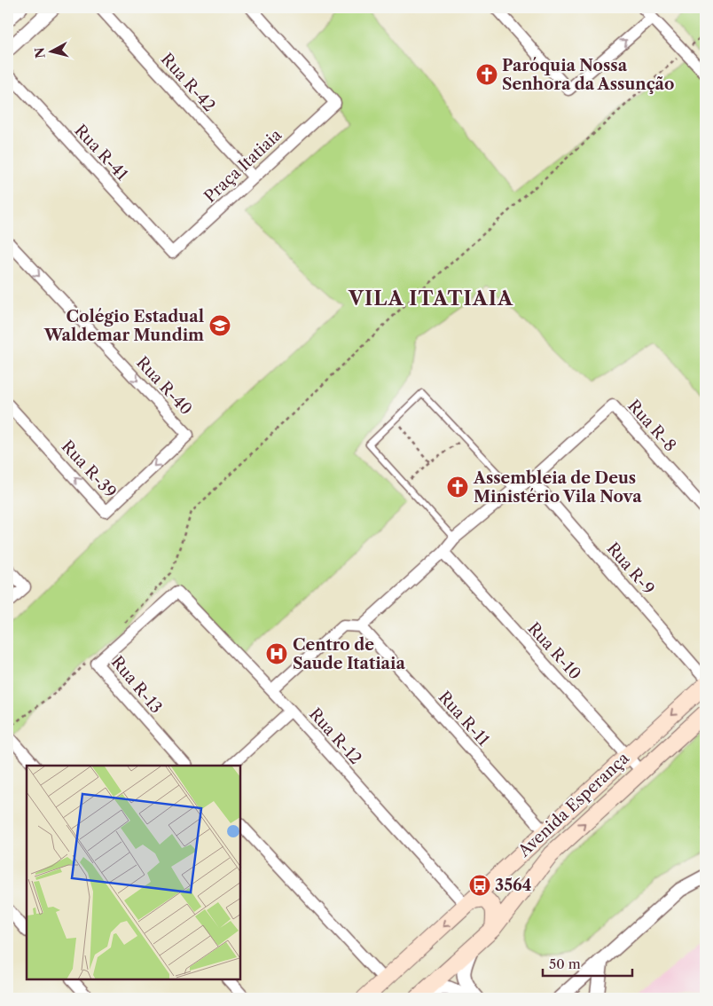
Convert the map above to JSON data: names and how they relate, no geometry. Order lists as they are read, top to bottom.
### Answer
{
  "streets": {
    "main road": ["Avenida Esperança"],
    "street": [
      "Rua R-42",
      "Rua R-41",
      "Praça Itatiaia",
      "Rua R-40",
      "Rua R-8",
      "Rua R-39",
      "Rua R-9",
      "Rua R-10",
      "Rua R-13",
      "Rua R-11",
      "Rua R-12"
    ]
  },
  "crossings": [
    ["Rua R-42", "Praça Itatiaia"],
    ["Rua R-41", "Praça Itatiaia"],
    ["Rua R-40", "Rua R-39"],
    ["Rua R-8", "Rua R-9"],
    ["Rua R-10", "Avenida Esperança"],
    ["Rua R-13", "Rua R-12"],
    ["Rua R-11", "Avenida Esperança"],
    ["Rua R-12", "Avenida Esperança"]
  ],
  "one_way": ["Rua R-40"],
  "districts": ["VILA ITATIAIA"],
  "places": {
    "church": ["Paróquia Nossa Senhora da Assunção", "Assembleia de Deus Ministério Vila Nova"],
    "school or university": ["Colégio Estadual Waldemar Mundim"],
    "hospital": ["Centro de Saude Itatiaia"],
    "bus stop": ["3564"]
  },
  "scale_bar": "50 m",
  "north": "left"
}
